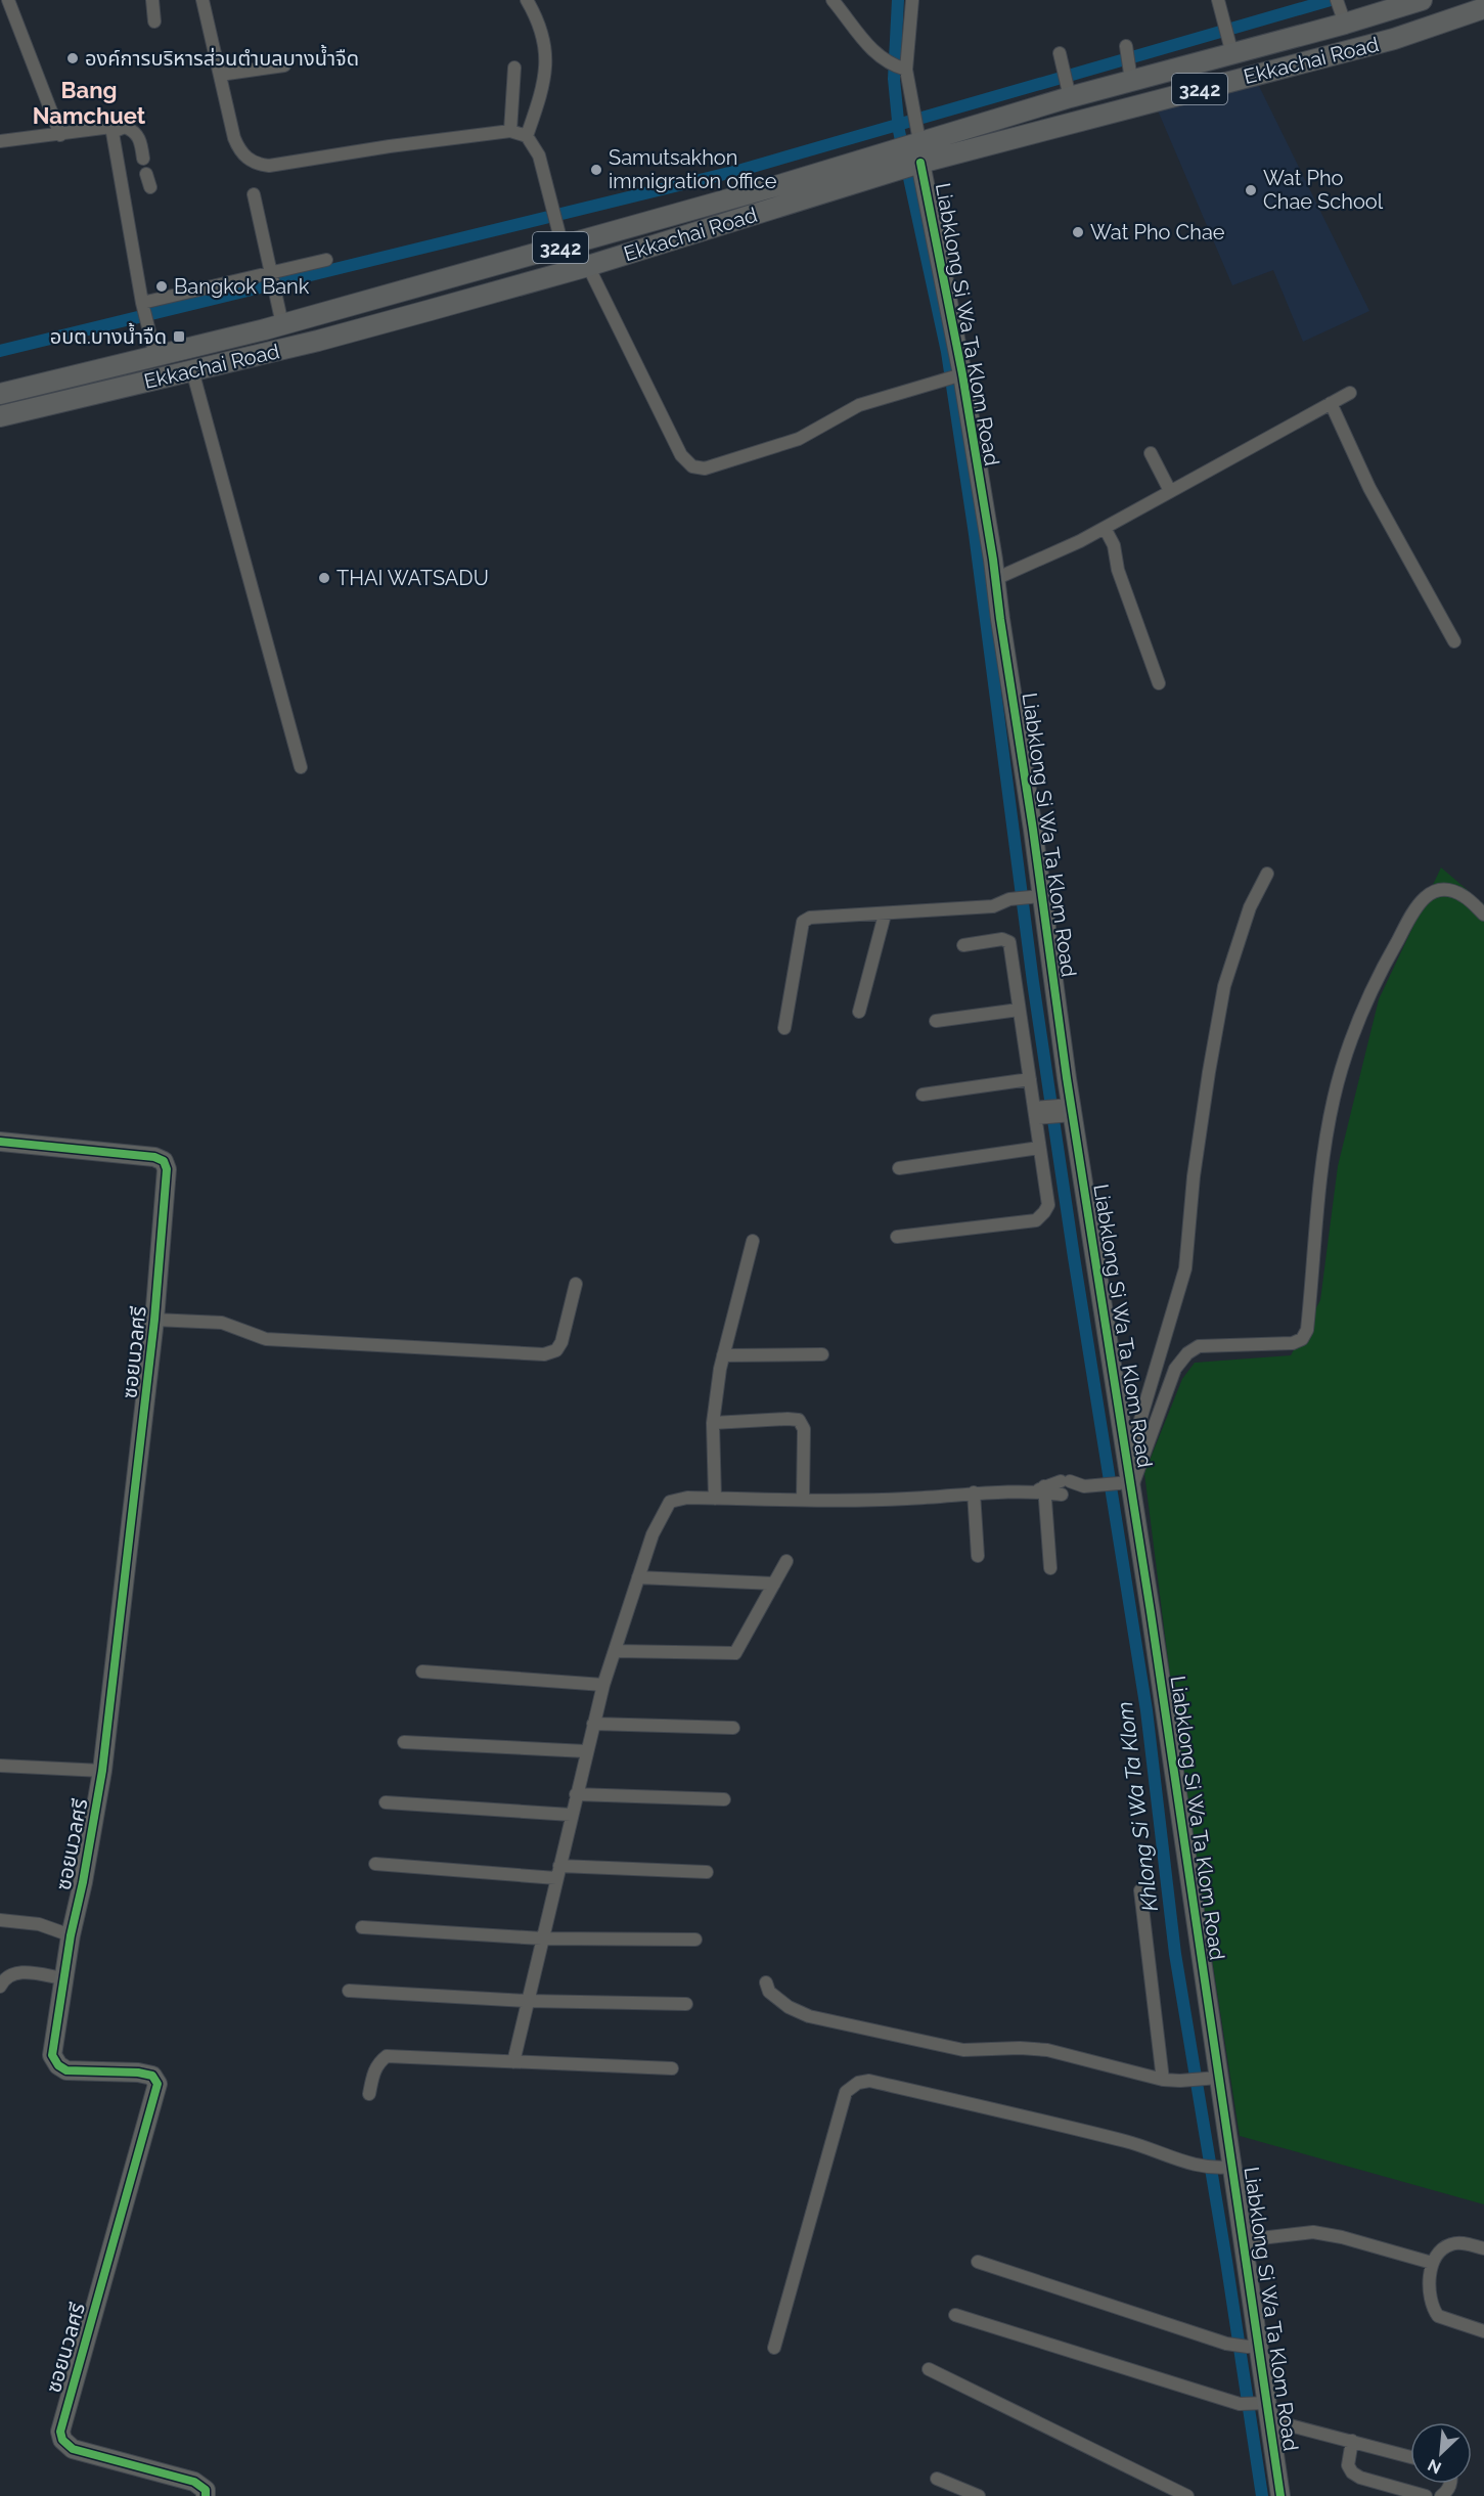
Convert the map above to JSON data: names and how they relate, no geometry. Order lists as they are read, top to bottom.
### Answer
{
  "streets": {
    "main road": ["Ekkachai Road", "3242"],
    "street": ["Liabklong Si Wa Ta Klom Road", "ซอยนวลศรี"]
  },
  "crossings": [
    ["Ekkachai Road", "Liabklong Si Wa Ta Klom Road"]
  ],
  "districts": ["Bang Namchuet"],
  "water": ["Khlong Si Wa Ta Klom"],
  "places": {
    "other": [
      "องค์การบริหารส่วนตำบลบางน้ำจืด",
      "Samutsakhon immigration office",
      "Wat Pho Chae School",
      "Wat Pho Chae",
      "Bangkok Bank",
      "THAI WATSADU"
    ],
    "transit": ["อบต.บางน้ำจืด"]
  },
  "north": "bottom left"
}
